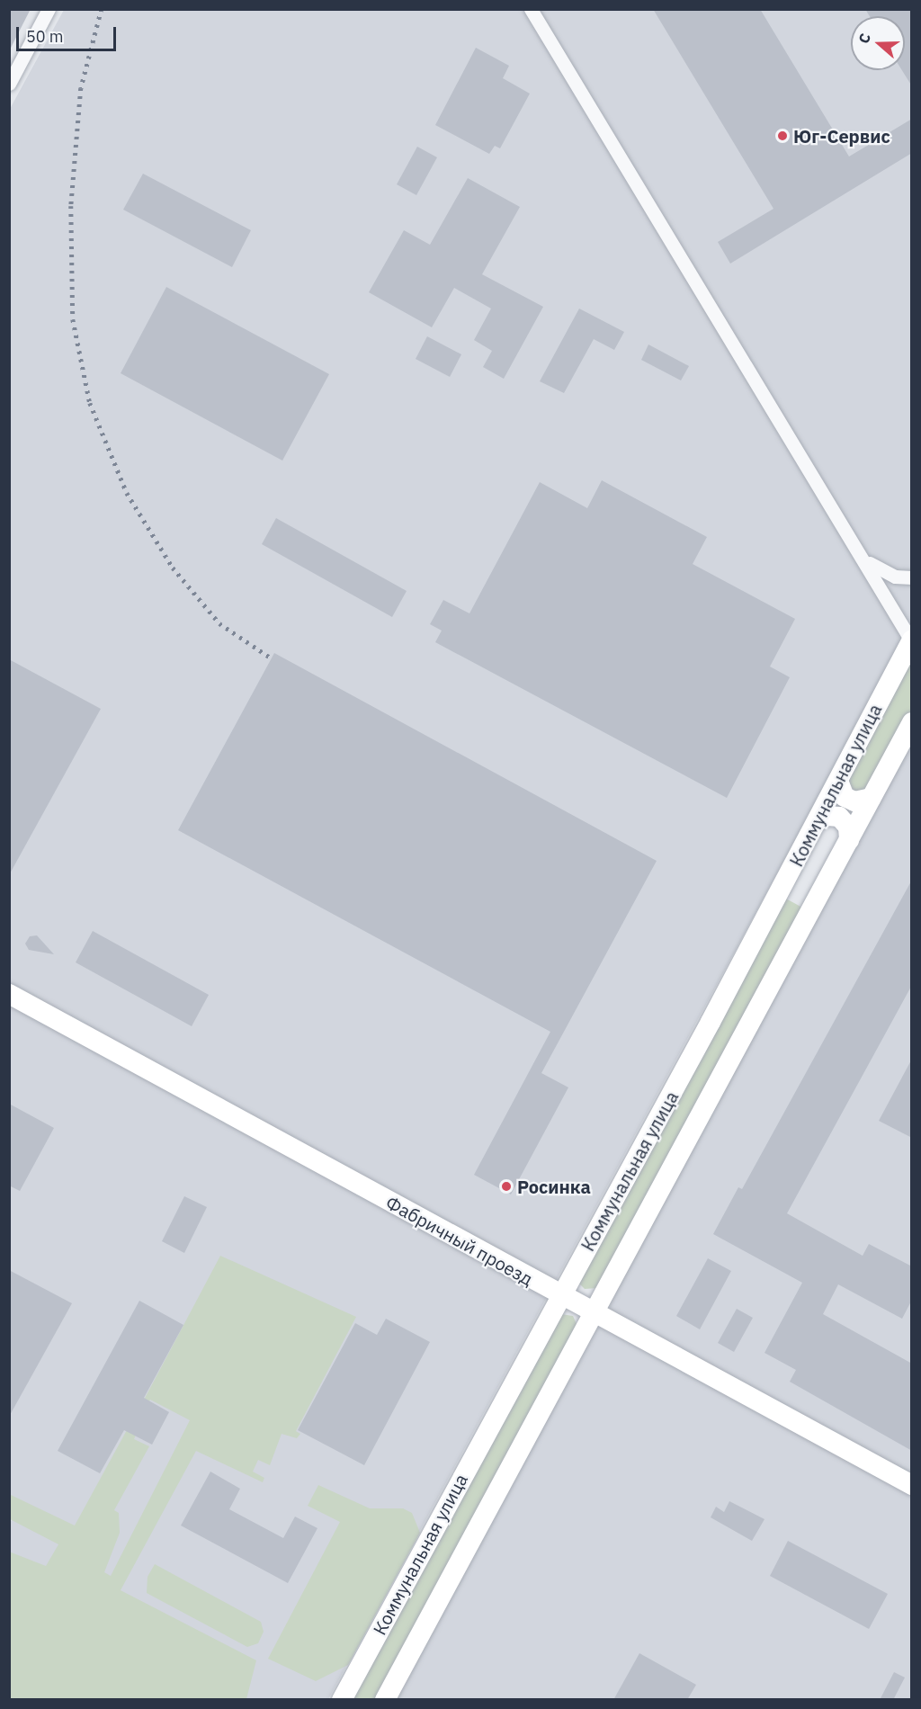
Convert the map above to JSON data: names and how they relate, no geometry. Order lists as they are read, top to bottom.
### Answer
{
  "streets": {
    "main road": ["Коммунальная улица", "Фабричный проезд"]
  },
  "crossings": [
    ["Коммунальная улица", "Фабричный проезд"]
  ],
  "places": ["Юг-Сервис", "Росинка"],
  "scale_bar": "50 m",
  "north": "left"
}
